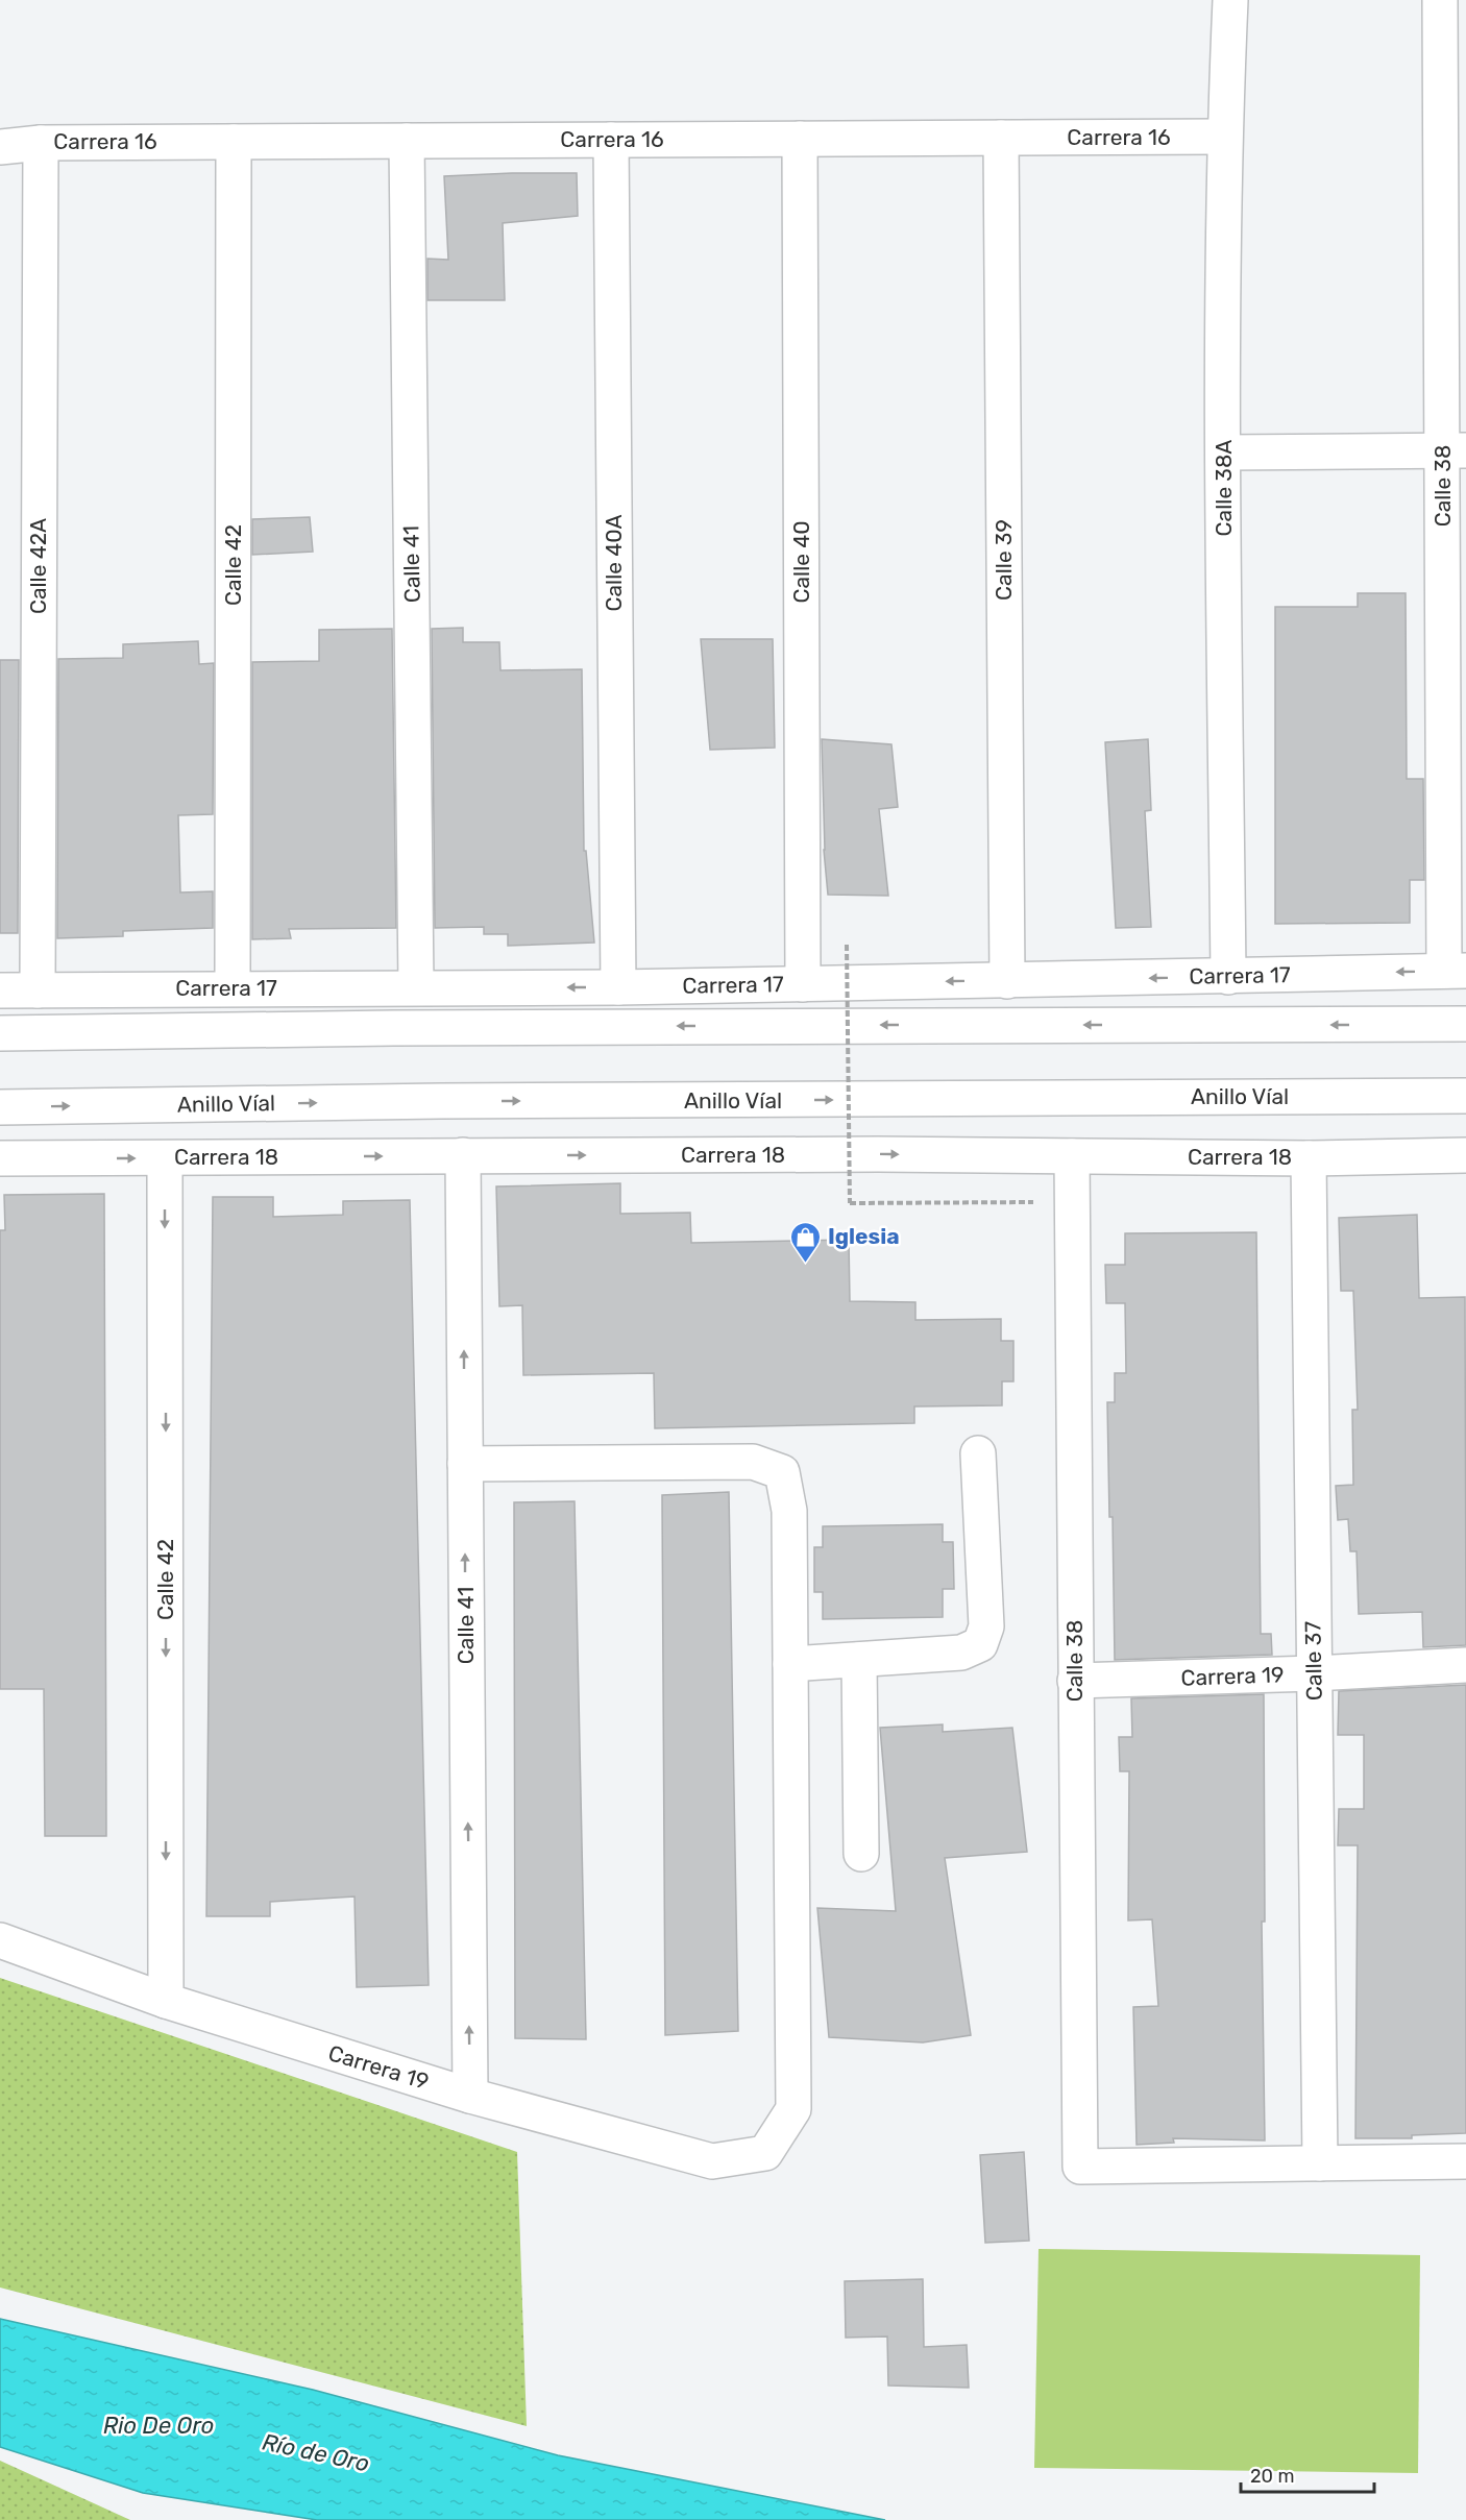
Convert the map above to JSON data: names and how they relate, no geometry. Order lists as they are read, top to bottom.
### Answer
{
  "streets": {
    "main road": [
      "Carrera 16",
      "Calle 38",
      "Calle 38A",
      "Calle 39",
      "Calle 40",
      "Calle 40A",
      "Calle 41",
      "Calle 42",
      "Calle 42A",
      "Carrera 17",
      "Anillo Víal",
      "Carrera 18",
      "Calle 37",
      "Carrera 19"
    ]
  },
  "crossings": [
    ["Carrera 16", "Calle 38A"],
    ["Carrera 16", "Calle 39"],
    ["Carrera 16", "Calle 40"],
    ["Carrera 16", "Calle 40A"],
    ["Carrera 16", "Calle 41"],
    ["Carrera 16", "Calle 42"],
    ["Carrera 16", "Calle 42A"],
    ["Calle 38", "Carrera 17"],
    ["Calle 38", "Carrera 18"],
    ["Calle 38", "Calle 37"],
    ["Calle 38", "Carrera 19"],
    ["Calle 38A", "Carrera 17"],
    ["Calle 39", "Carrera 17"],
    ["Calle 40", "Carrera 17"],
    ["Calle 40A", "Carrera 17"],
    ["Calle 41", "Carrera 17"],
    ["Calle 41", "Carrera 18"],
    ["Calle 41", "Carrera 19"],
    ["Calle 42", "Carrera 17"],
    ["Calle 42", "Carrera 18"],
    ["Calle 42", "Carrera 19"],
    ["Calle 42A", "Carrera 17"],
    ["Carrera 18", "Calle 37"],
    ["Calle 37", "Carrera 19"]
  ],
  "one_way": ["Calle 41", "Calle 42"],
  "water": ["Rio De Oro", "Río de Oro"],
  "places": {
    "shop": ["Iglesia"]
  },
  "scale_bar": "20 m"
}
